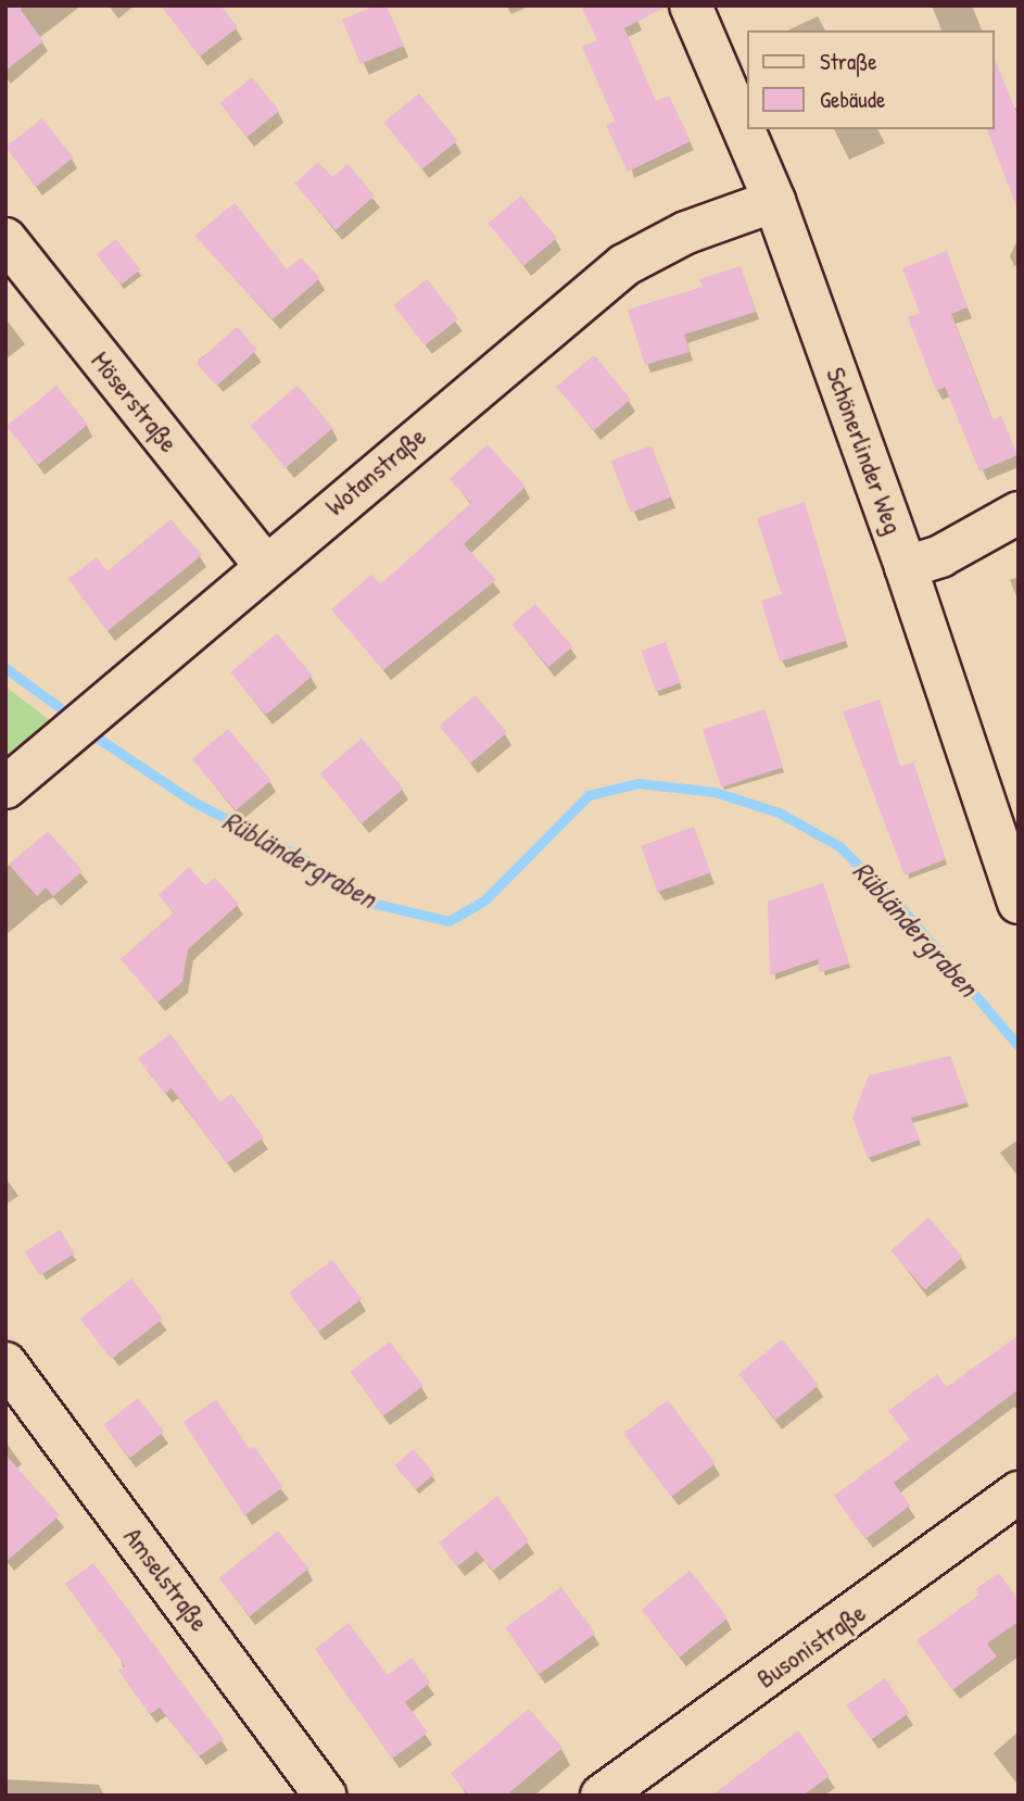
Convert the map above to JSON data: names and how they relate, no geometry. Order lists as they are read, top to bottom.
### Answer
{
  "streets": {
    "street": [
      "Möserstraße",
      "Schönerlinder Weg",
      "Wotanstraße",
      "Amselstraße",
      "Busonistraße"
    ]
  },
  "crossings": [
    ["Möserstraße", "Wotanstraße"],
    ["Schönerlinder Weg", "Wotanstraße"]
  ],
  "water": ["Rübländergraben"],
  "legend": ["Straße", "Gebäude"]
}
